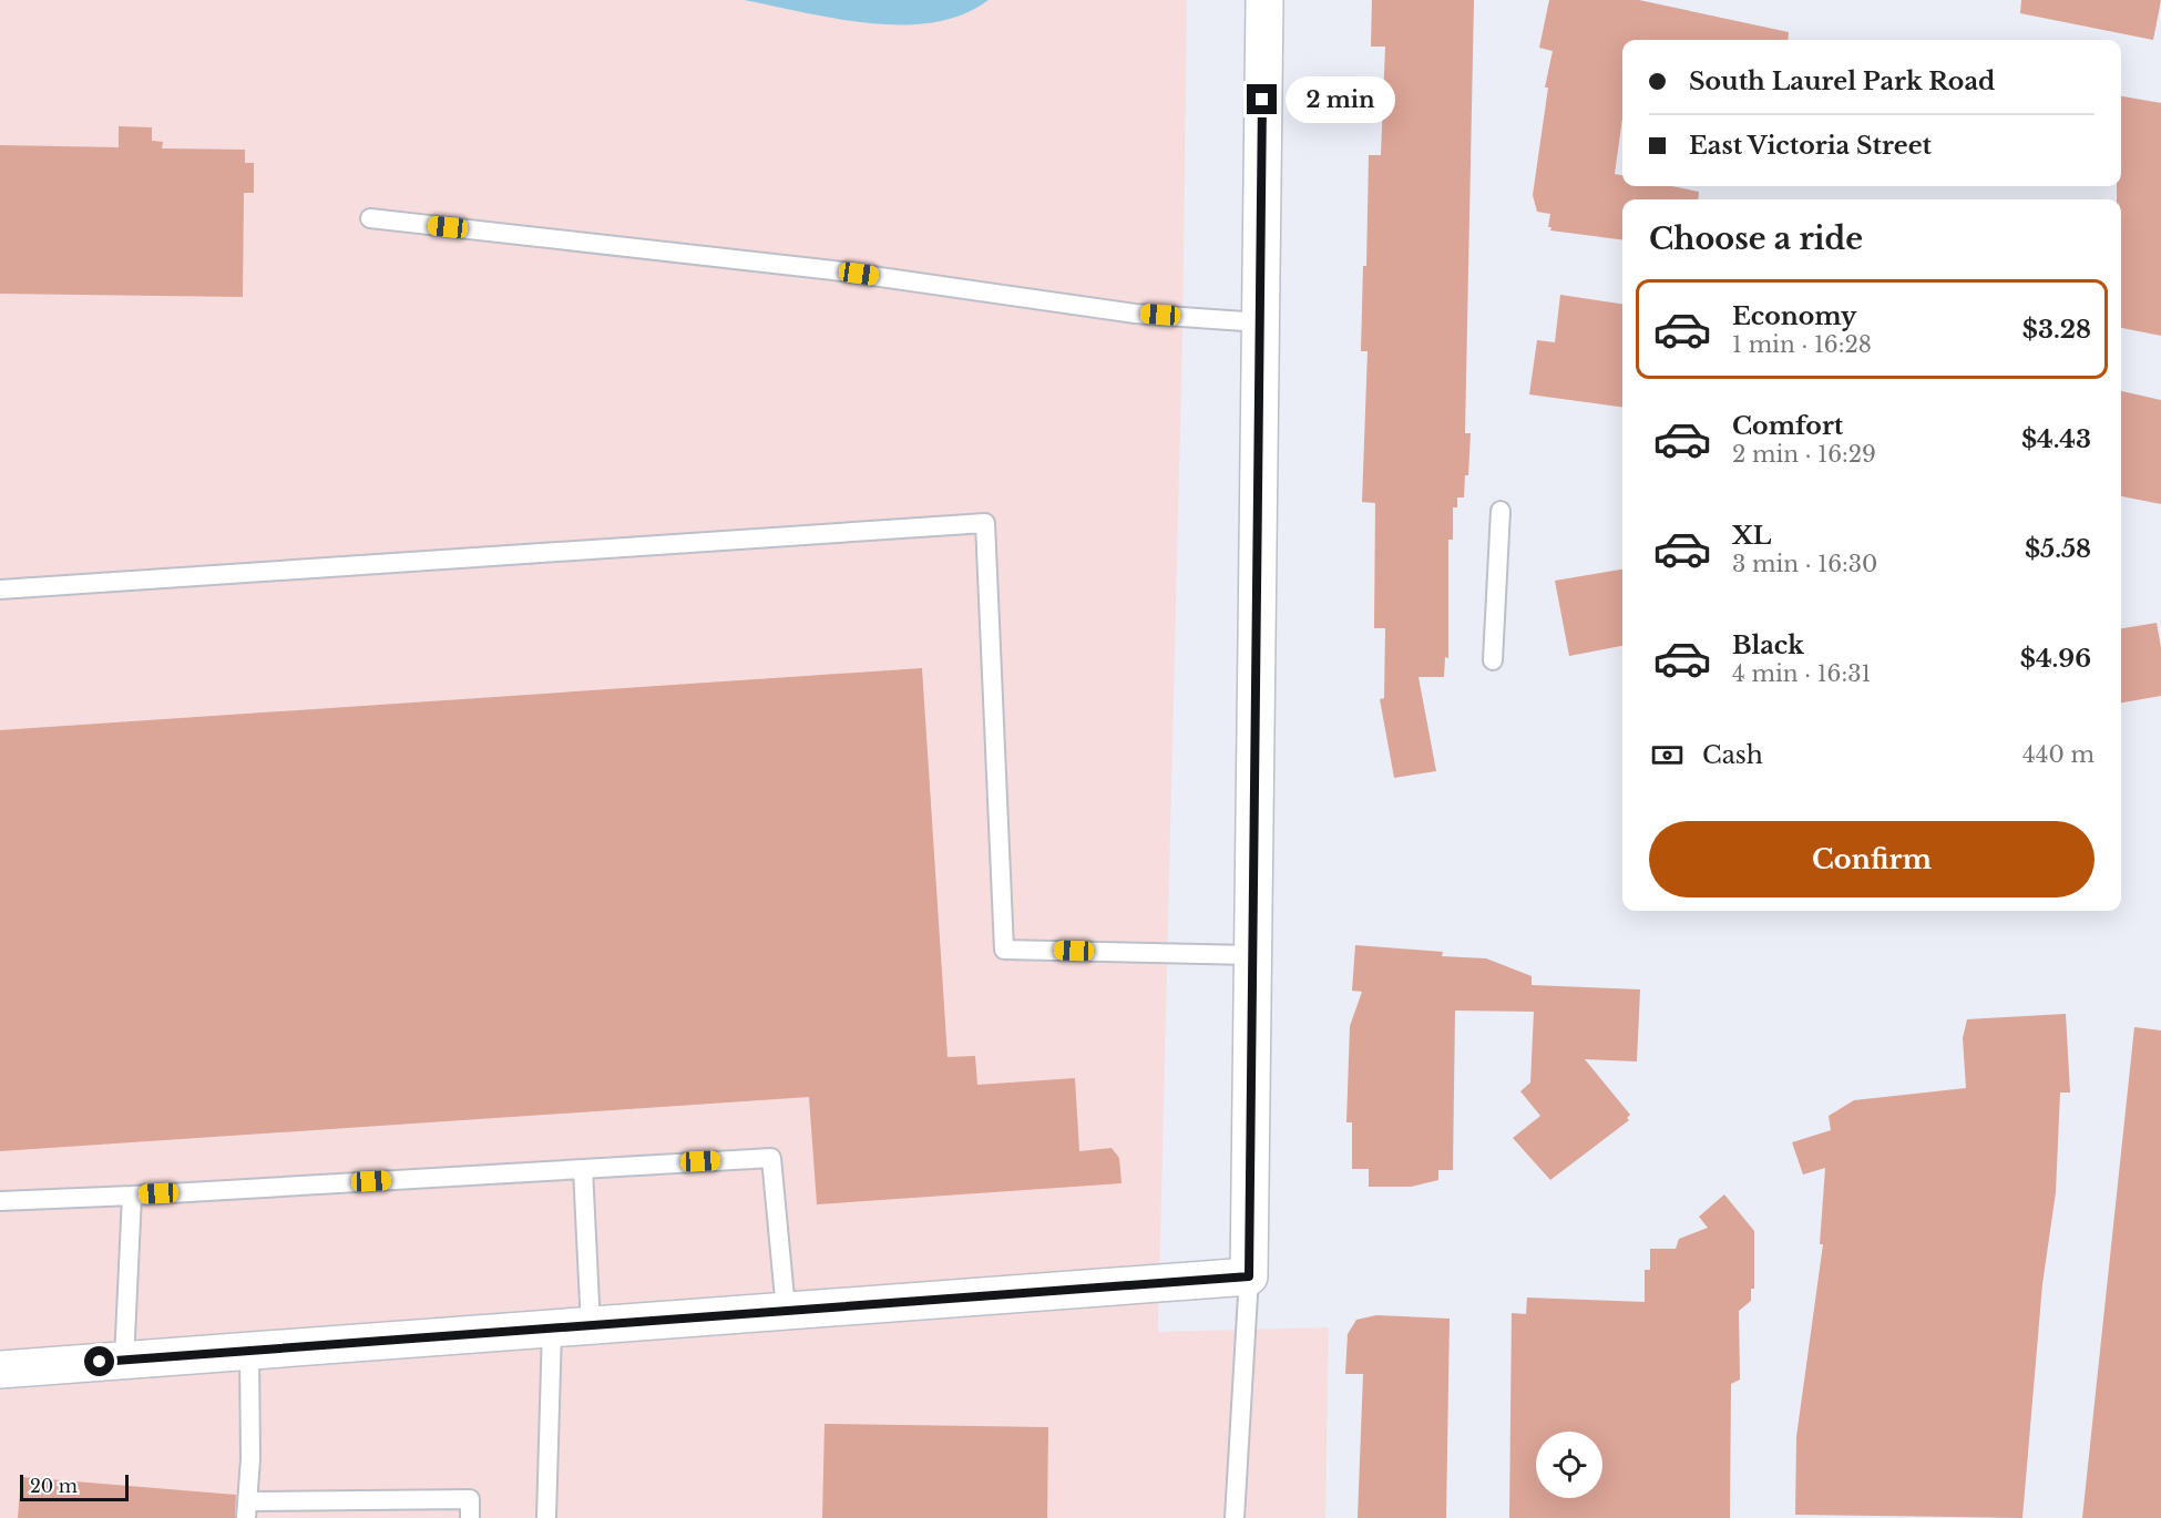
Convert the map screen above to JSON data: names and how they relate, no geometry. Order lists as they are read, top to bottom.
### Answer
{
  "scale_bar": "20 m",
  "page": {
    "banner": ["South Laurel Park Road", "East Victoria Street"],
    "bubble": "2 min",
    "heading": "Choose a ride",
    "list": [
      {
        "name": "Economy",
        "note": "1 min · 16:28",
        "value": "$3.28"
      },
      {
        "name": "Comfort",
        "note": "2 min · 16:29",
        "value": "$4.43"
      },
      {
        "name": "XL",
        "note": "3 min · 16:30",
        "value": "$5.58"
      },
      {
        "name": "Black",
        "note": "4 min · 16:31",
        "value": "$4.96"
      }
    ],
    "pay": ["Cash", "440 m"],
    "buttons": "Confirm",
    "scale": "20 m"
  }
}
